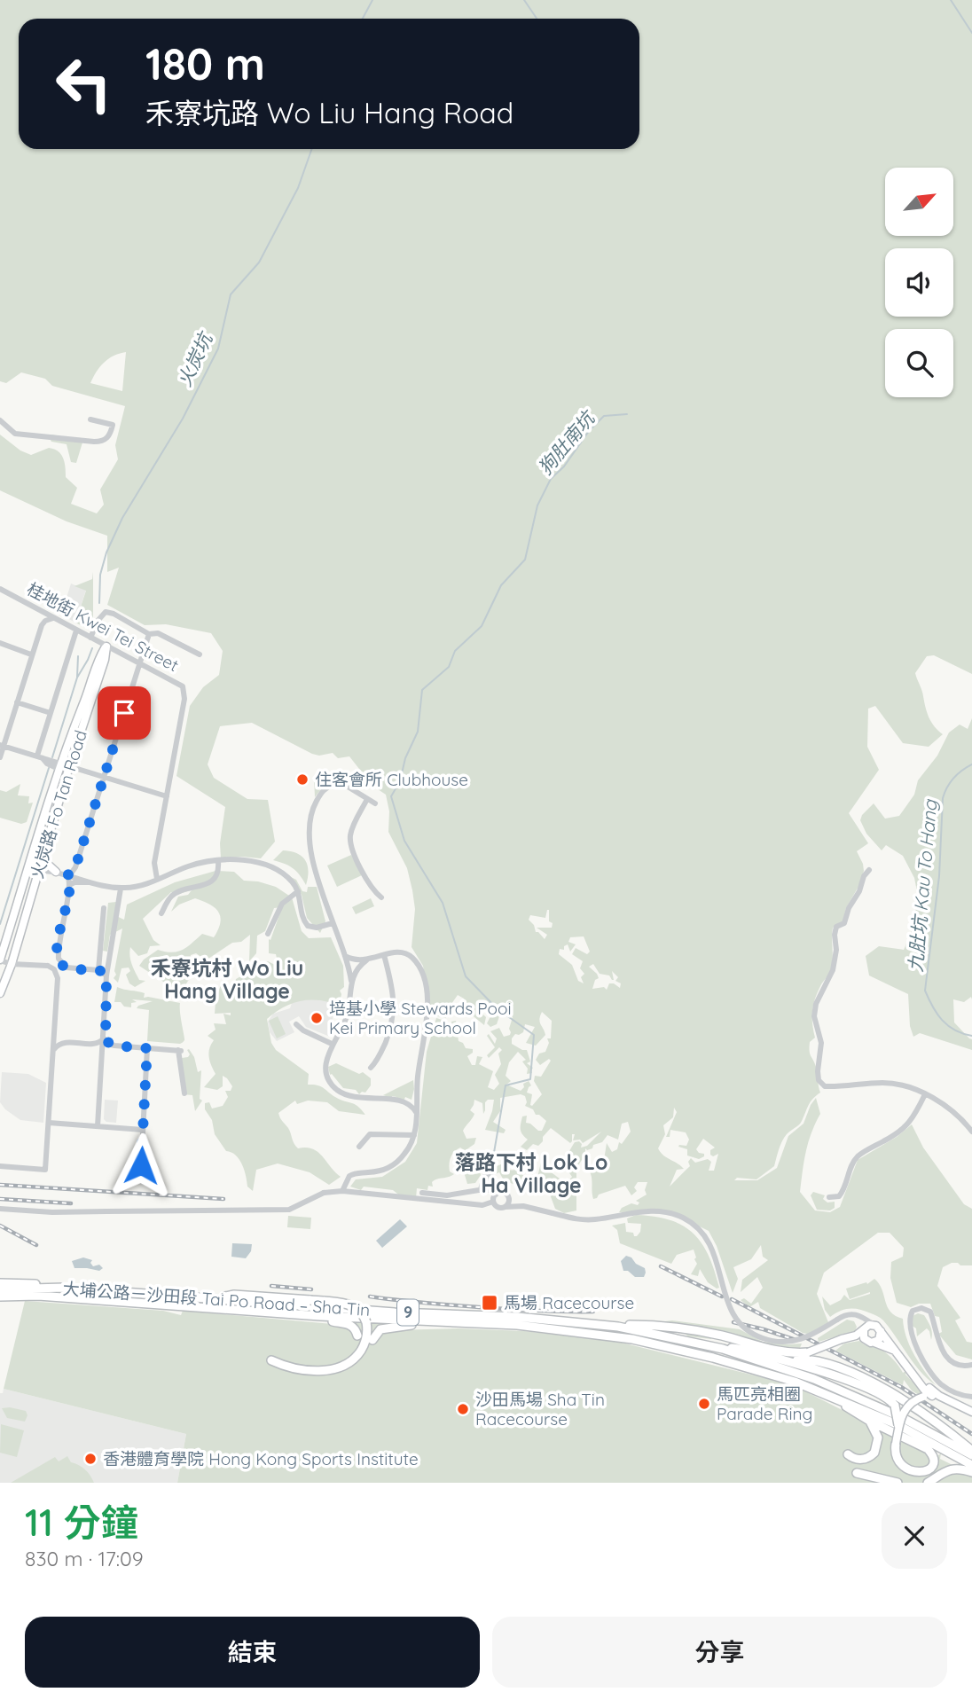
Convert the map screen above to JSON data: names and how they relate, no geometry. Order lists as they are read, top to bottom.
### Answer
{
  "streets": {
    "highway": ["大埔公路－沙田段 Tai Po Road – Sha Tin", "9"],
    "main road": ["火炭路 Fo Tan Road"],
    "street": ["桂地街 Kwei Tei Street"]
  },
  "crossings": [
    ["桂地街 Kwei Tei Street", "火炭路 Fo Tan Road"],
    ["大埔公路－沙田段 Tai Po Road – Sha Tin", "9"]
  ],
  "districts": ["禾寮坑村 Wo Liu Hang Village", "落路下村 Lok Lo Ha Village"],
  "water": ["火炭坑", "狗肚南坑", "九肚坑 Kau To Hang"],
  "places": {
    "other": [
      "住客會所 Clubhouse",
      "培基小學 Stewards Pooi Kei Primary School",
      "馬匹亮相圈 Parade Ring",
      "沙田馬場 Sha Tin Racecourse",
      "香港體育學院 Hong Kong Sports Institute"
    ],
    "transit": ["馬場 Racecourse"]
  },
  "north": "top right",
  "page": {
    "turn": ["180 m", "禾寮坑路 Wo Liu Hang Road"],
    "heading": ["11 分鐘", "830 m · 17:09"],
    "buttons": ["結束", "分享"]
  }
}
